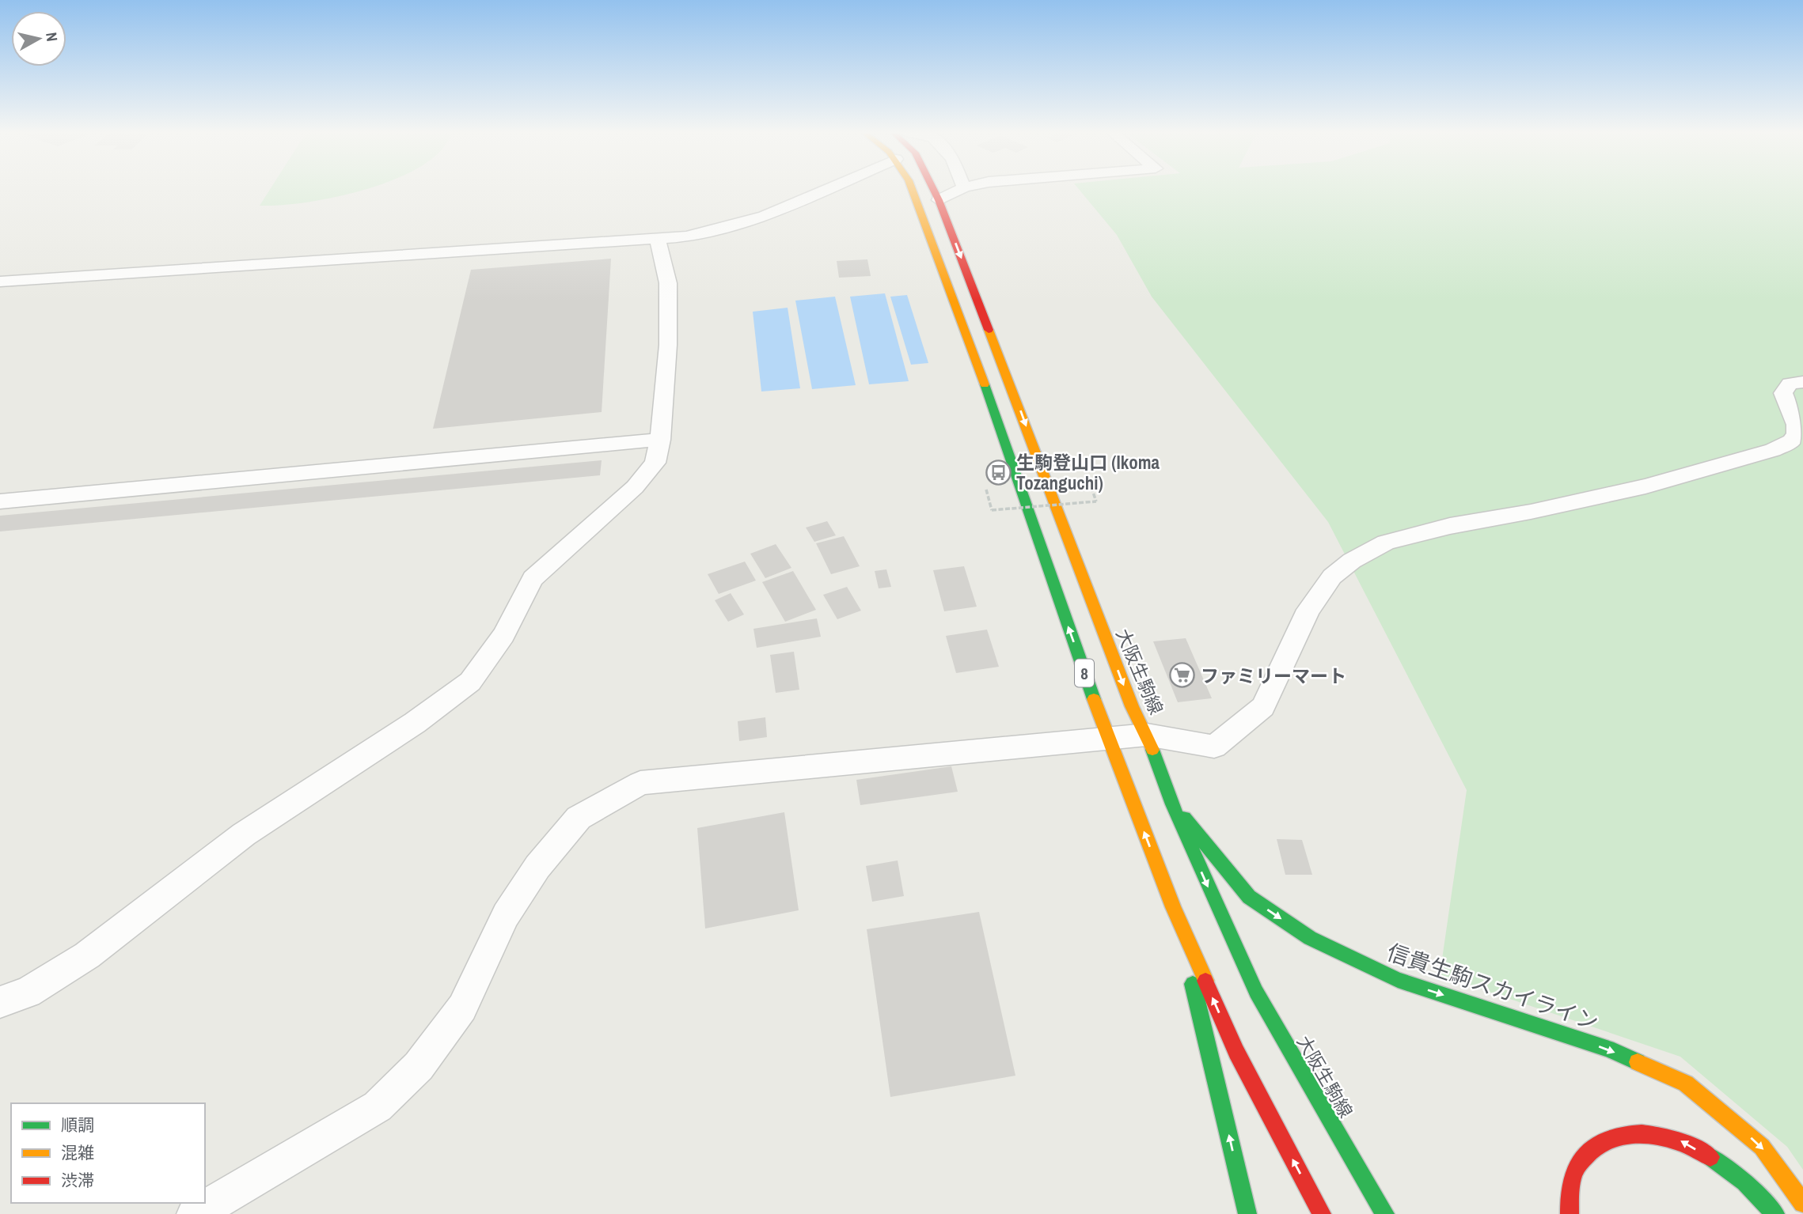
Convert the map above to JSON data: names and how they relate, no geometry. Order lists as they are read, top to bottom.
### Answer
{
  "streets": {
    "main road": ["大阪生駒線", "8", "信貴生駒スカイライン"]
  },
  "crossings": [
    ["大阪生駒線", "信貴生駒スカイライン"]
  ],
  "one_way": ["信貴生駒スカイライン"],
  "places": {
    "bus stop": ["生駒登山口 (Ikoma Tozanguchi)"],
    "supermarket": ["ファミリーマート"]
  },
  "legend": ["順調", "混雑", "渋滞"],
  "north": "right"
}
